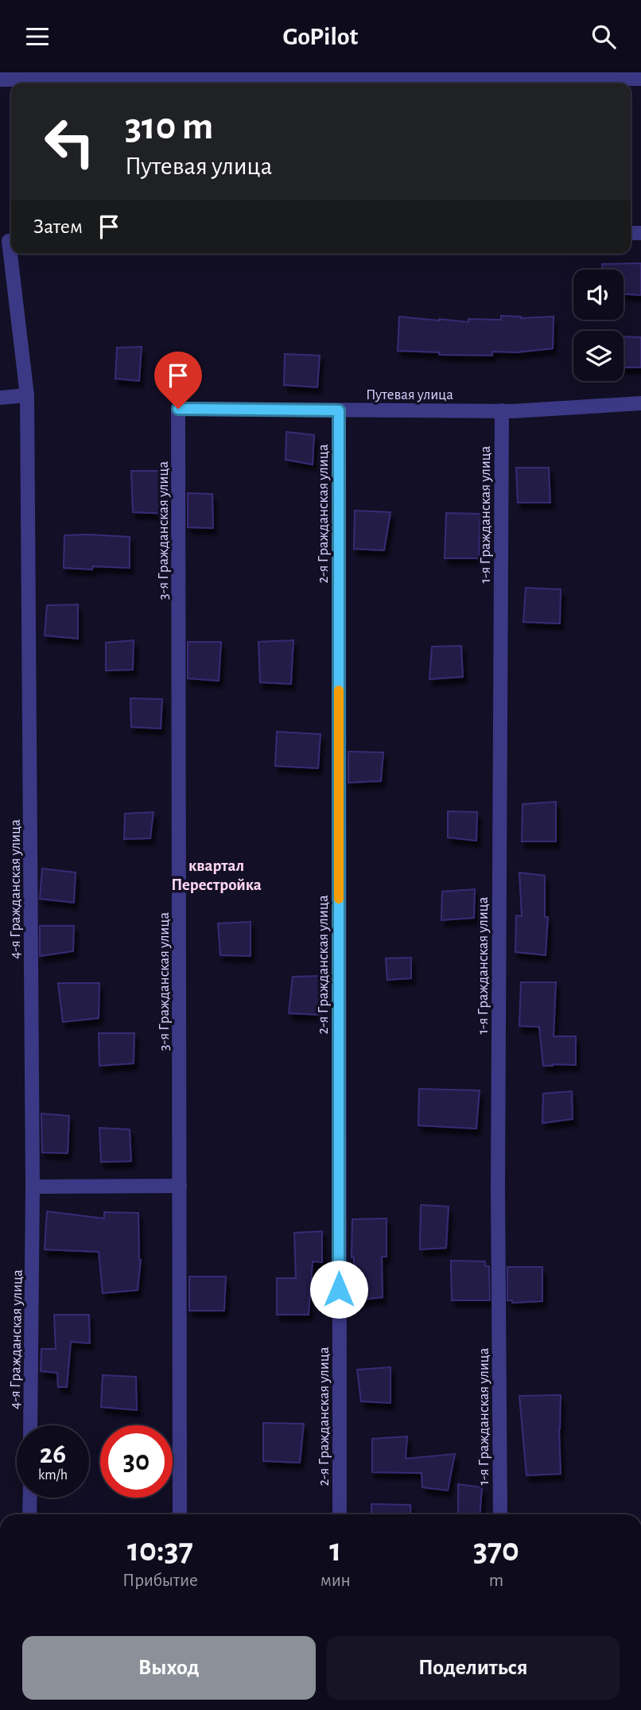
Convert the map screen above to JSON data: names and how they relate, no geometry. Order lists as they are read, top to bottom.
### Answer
{
  "streets": {
    "street": [
      "Путевая улица",
      "2-я Гражданская улица",
      "1-я Гражданская улица",
      "3-я Гражданская улица",
      "4-я Гражданская улица"
    ]
  },
  "crossings": [
    ["Путевая улица", "2-я Гражданская улица"],
    ["Путевая улица", "1-я Гражданская улица"],
    ["Путевая улица", "3-я Гражданская улица"]
  ],
  "districts": ["квартал Перестройка"],
  "page": {
    "header": "GoPilot",
    "turn": ["310 m", "Путевая улица"],
    "then": "Затем",
    "speed": "26 km/h",
    "limit": "30",
    "eta": [
      "10:37",
      "Прибытие",
      "1",
      "мин",
      "370",
      "m"
    ],
    "buttons": ["Выход", "Поделиться"]
  }
}
